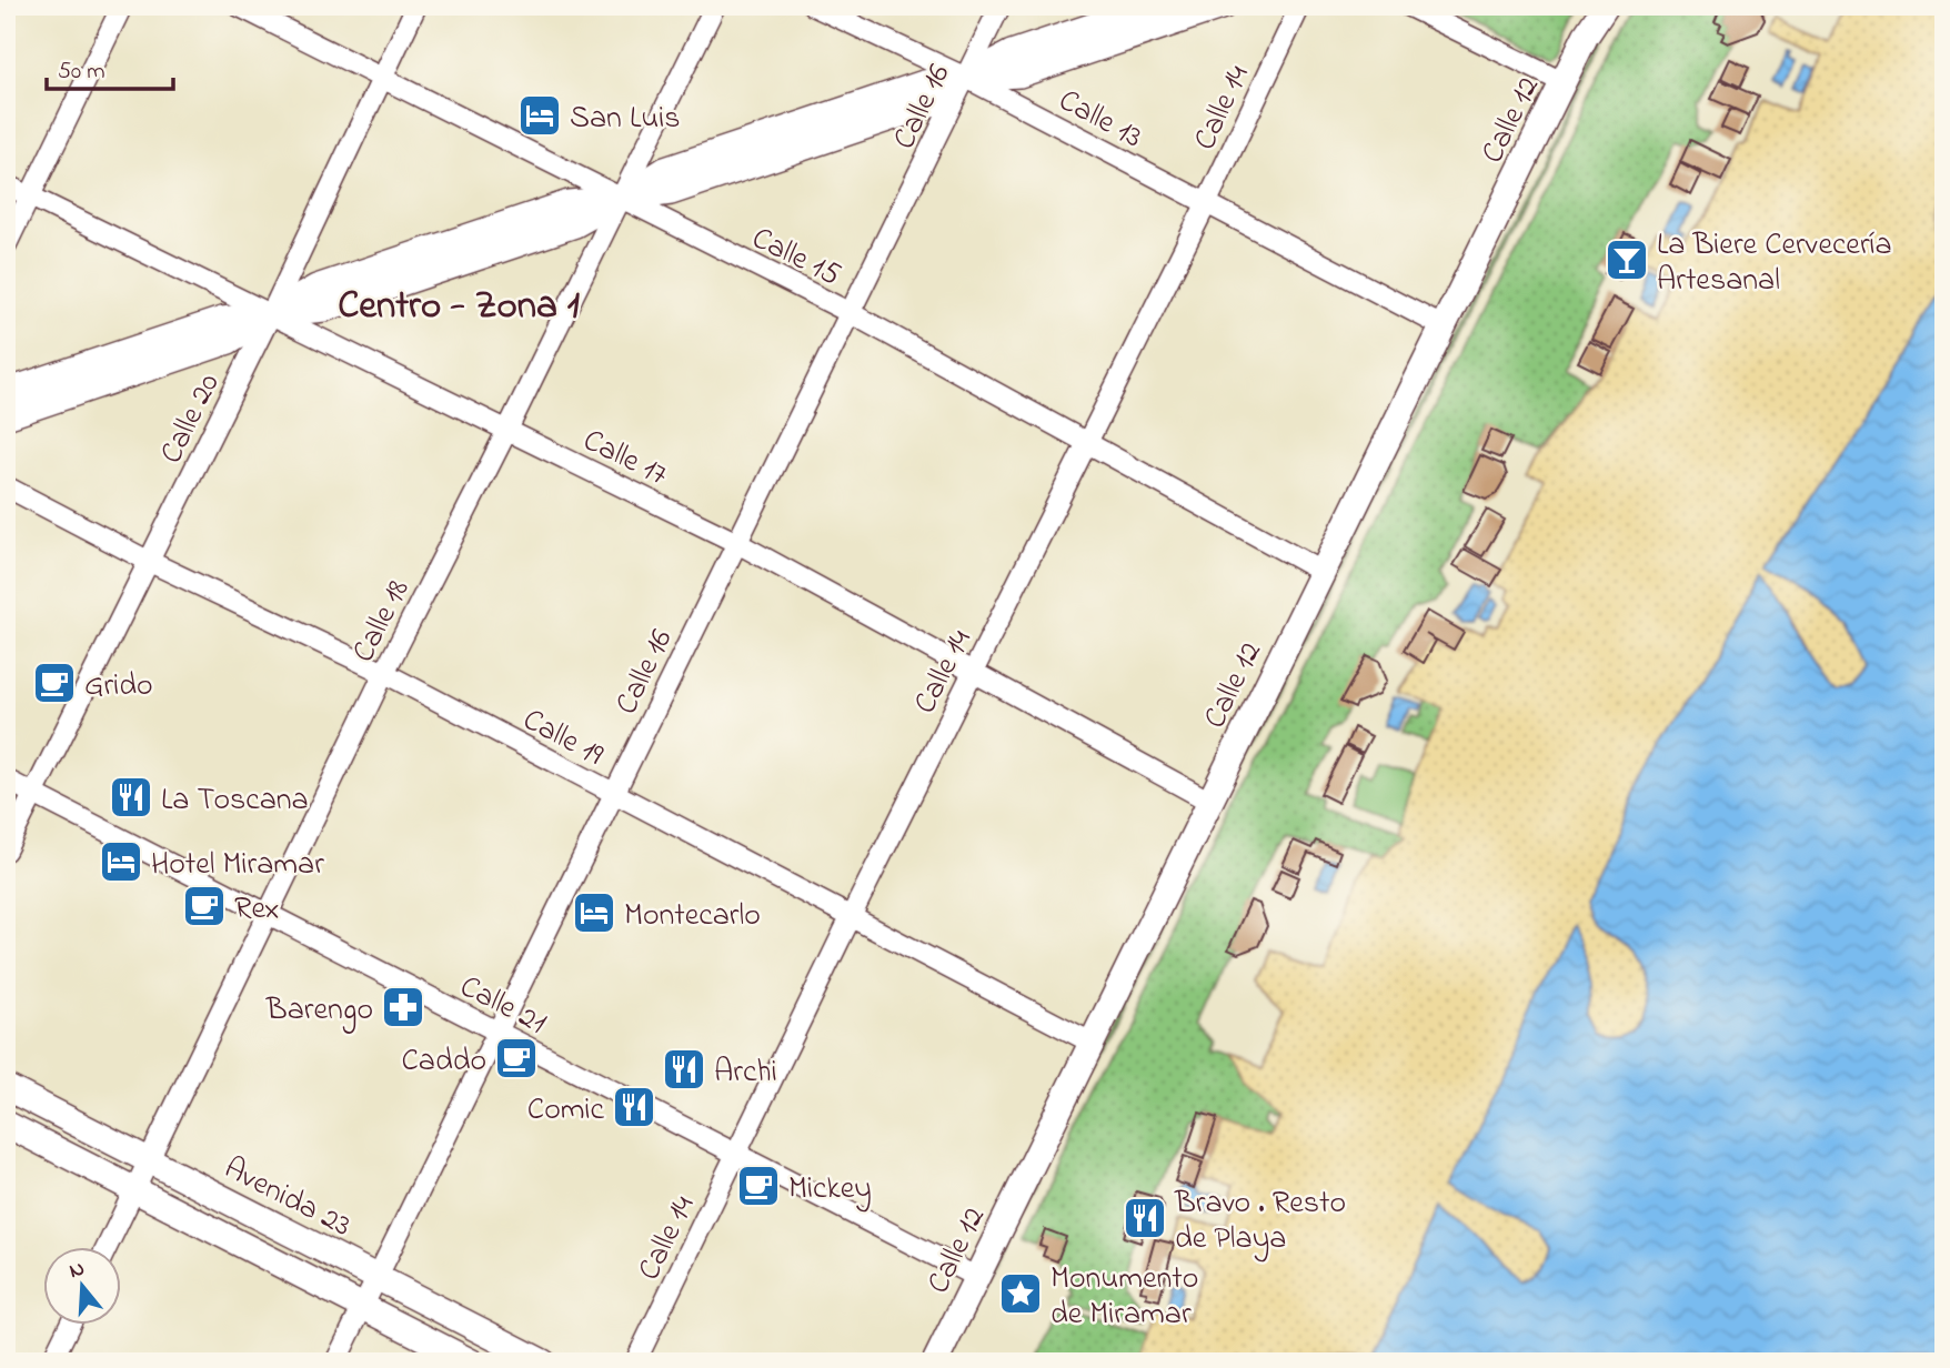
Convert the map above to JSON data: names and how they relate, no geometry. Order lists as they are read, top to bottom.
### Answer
{
  "streets": {
    "main road": ["Calle 12", "Avenida 23"],
    "street": [
      "Calle 16",
      "Calle 14",
      "Calle 13",
      "Calle 15",
      "Calle 20",
      "Calle 17",
      "Calle 18",
      "Calle 19",
      "Calle 21"
    ]
  },
  "crossings": [
    ["Calle 16", "Calle 13"],
    ["Calle 16", "Calle 15"],
    ["Calle 16", "Calle 17"],
    ["Calle 16", "Calle 19"],
    ["Calle 16", "Calle 21"],
    ["Calle 16", "Avenida 23"],
    ["Calle 14", "Calle 13"],
    ["Calle 14", "Calle 15"],
    ["Calle 14", "Calle 17"],
    ["Calle 14", "Calle 19"],
    ["Calle 14", "Calle 21"],
    ["Calle 13", "Calle 12"],
    ["Calle 12", "Calle 15"],
    ["Calle 12", "Calle 17"],
    ["Calle 12", "Calle 19"],
    ["Calle 12", "Calle 21"],
    ["Calle 15", "Calle 20"],
    ["Calle 15", "Calle 18"],
    ["Calle 20", "Calle 17"],
    ["Calle 20", "Calle 19"],
    ["Calle 20", "Calle 21"],
    ["Calle 17", "Calle 18"],
    ["Calle 18", "Calle 19"],
    ["Calle 18", "Calle 21"],
    ["Calle 18", "Avenida 23"]
  ],
  "districts": ["Centro - Zona 1"],
  "places": {
    "hotel": ["San Luis", "Hotel Miramar", "Montecarlo"],
    "bar": ["La Biere Cervecería Artesanal"],
    "cafe": [
      "Grido",
      "Rex",
      "Caddo",
      "Mickey"
    ],
    "restaurant": [
      "La Toscana",
      "Archi",
      "Comic",
      "Bravo . Resto de Playa"
    ],
    "pharmacy": ["Barengo"],
    "place": ["Monumento de Miramar"]
  },
  "scale_bar": "50 m",
  "north": "top"
}
